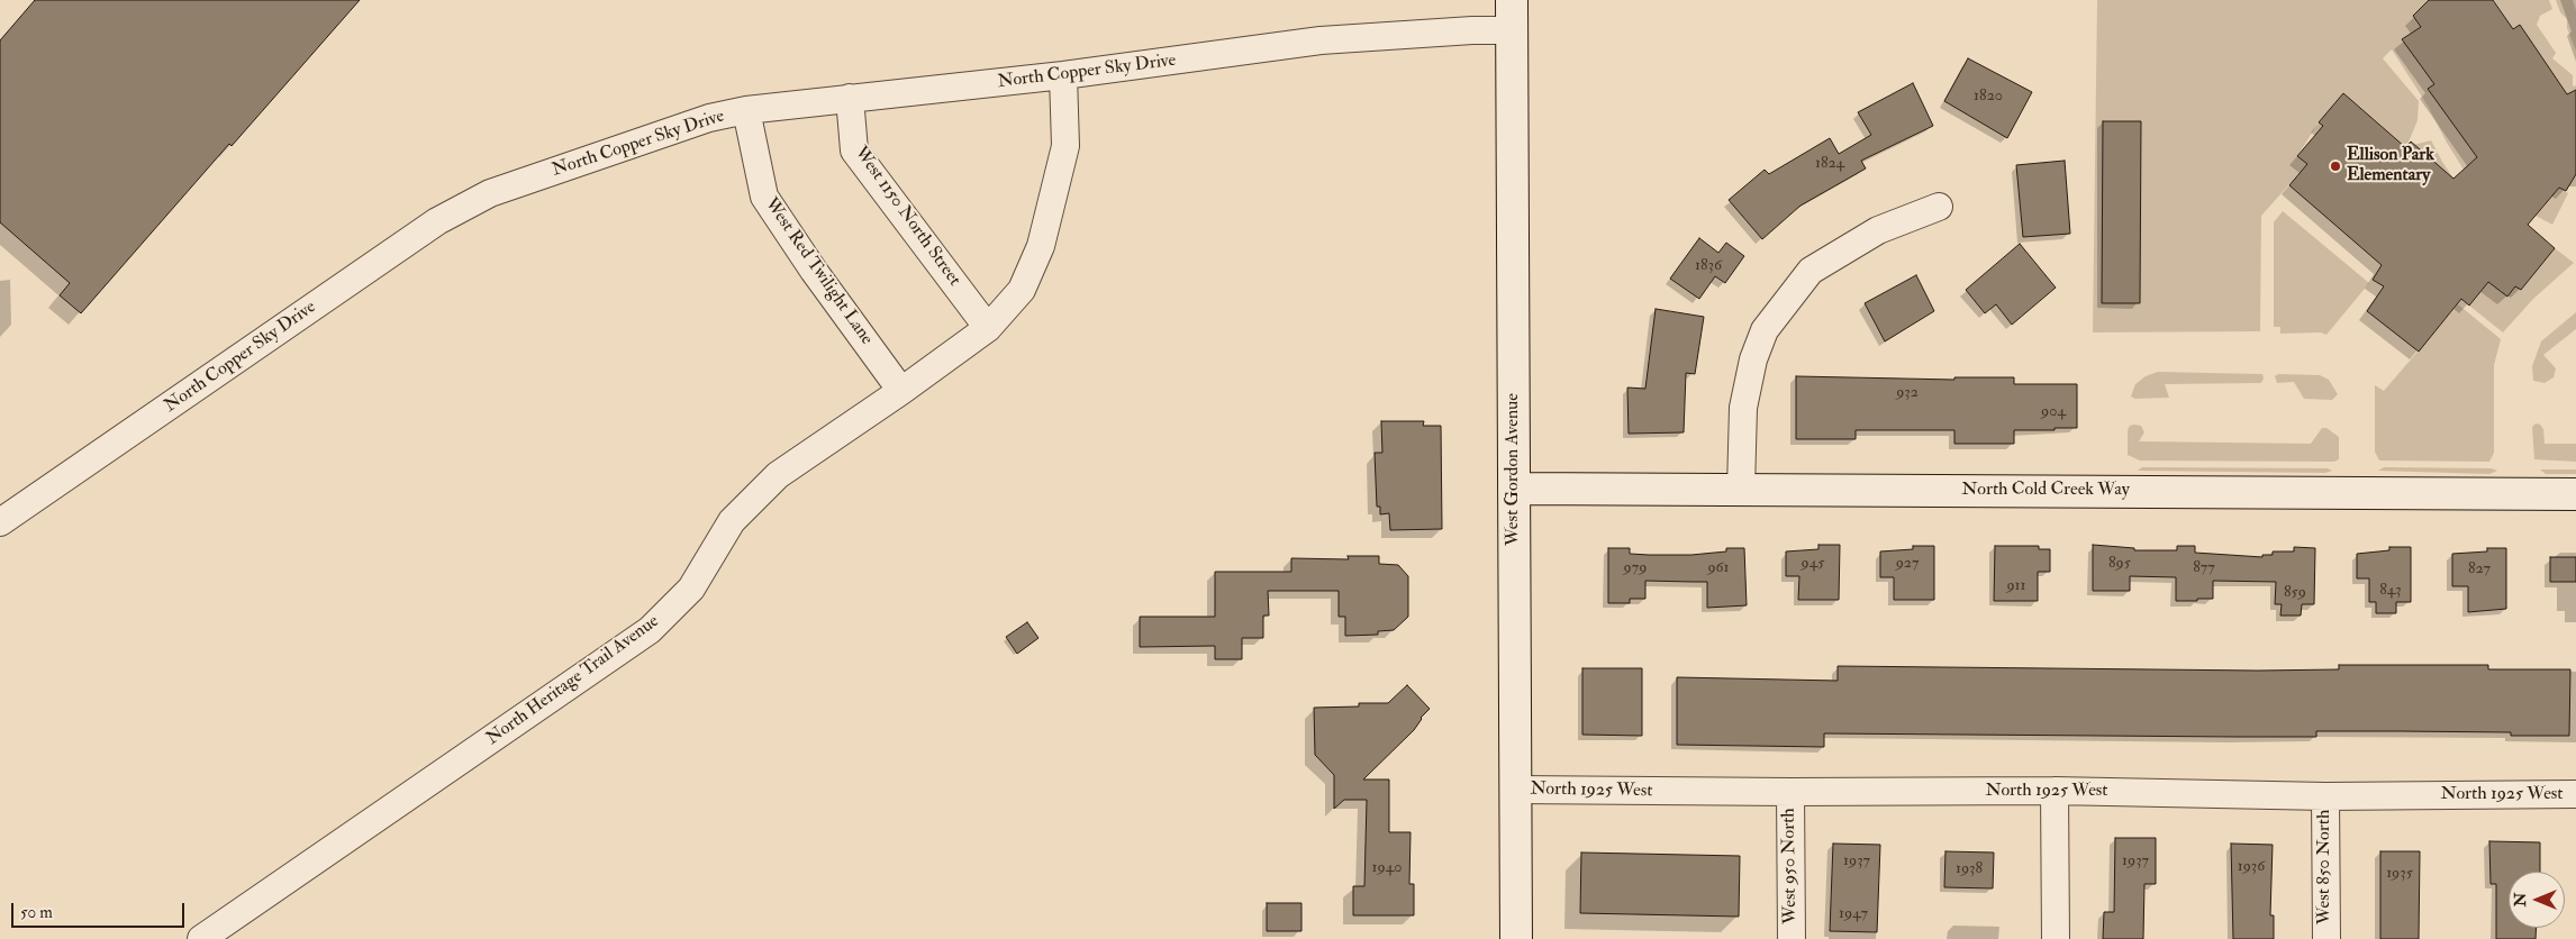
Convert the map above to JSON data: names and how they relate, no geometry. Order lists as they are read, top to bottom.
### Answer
{
  "streets": {
    "street": [
      "North Copper Sky Drive",
      "West 1150 North Street",
      "West Red Twilight Lane",
      "West Gordon Avenue",
      "North Cold Creek Way",
      "North Heritage Trail Avenue",
      "North 1925 West",
      "West 950 North",
      "West 850 North"
    ]
  },
  "crossings": [
    ["North Copper Sky Drive", "West 1150 North Street"],
    ["North Copper Sky Drive", "West Red Twilight Lane"],
    ["North Copper Sky Drive", "West Gordon Avenue"],
    ["North Copper Sky Drive", "North Heritage Trail Avenue"],
    ["West 1150 North Street", "North Heritage Trail Avenue"],
    ["West Red Twilight Lane", "North Heritage Trail Avenue"],
    ["West Gordon Avenue", "North Cold Creek Way"],
    ["West Gordon Avenue", "North 1925 West"],
    ["North 1925 West", "West 950 North"],
    ["North 1925 West", "West 850 North"]
  ],
  "places": ["Ellison Park Elementary"],
  "house_numbers": [
    "1820",
    "1824",
    "1836",
    "932",
    "904",
    "945",
    "927",
    "895",
    "979",
    "961",
    "877",
    "827",
    "911",
    "843",
    "859",
    "1937",
    "1937",
    "1936",
    "1940",
    "1938",
    "1935",
    "1947"
  ],
  "scale_bar": "50 m",
  "north": "left"
}
